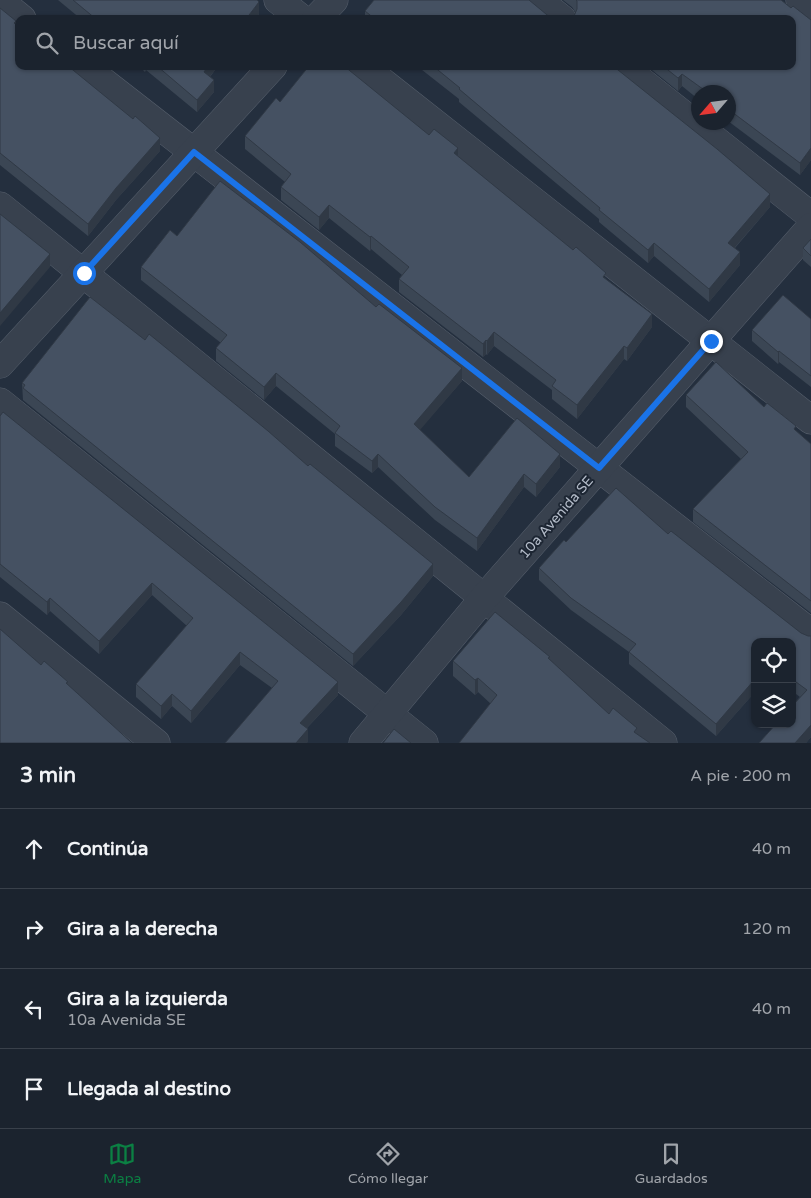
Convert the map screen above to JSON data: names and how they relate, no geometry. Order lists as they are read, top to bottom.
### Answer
{
  "streets": {
    "street": ["10a Avenida SE"]
  },
  "north": "bottom left",
  "page": {
    "search": "Buscar aquí",
    "heading": ["3 min", "A pie · 200 m"],
    "list": [
      ["Continúa", "40 m"],
      ["Gira a la derecha", "120 m"],
      ["Gira a la izquierda", "10a Avenida SE", "40 m"],
      "Llegada al destino"
    ],
    "nav": ["Mapa", "Cómo llegar", "Guardados"]
  }
}
